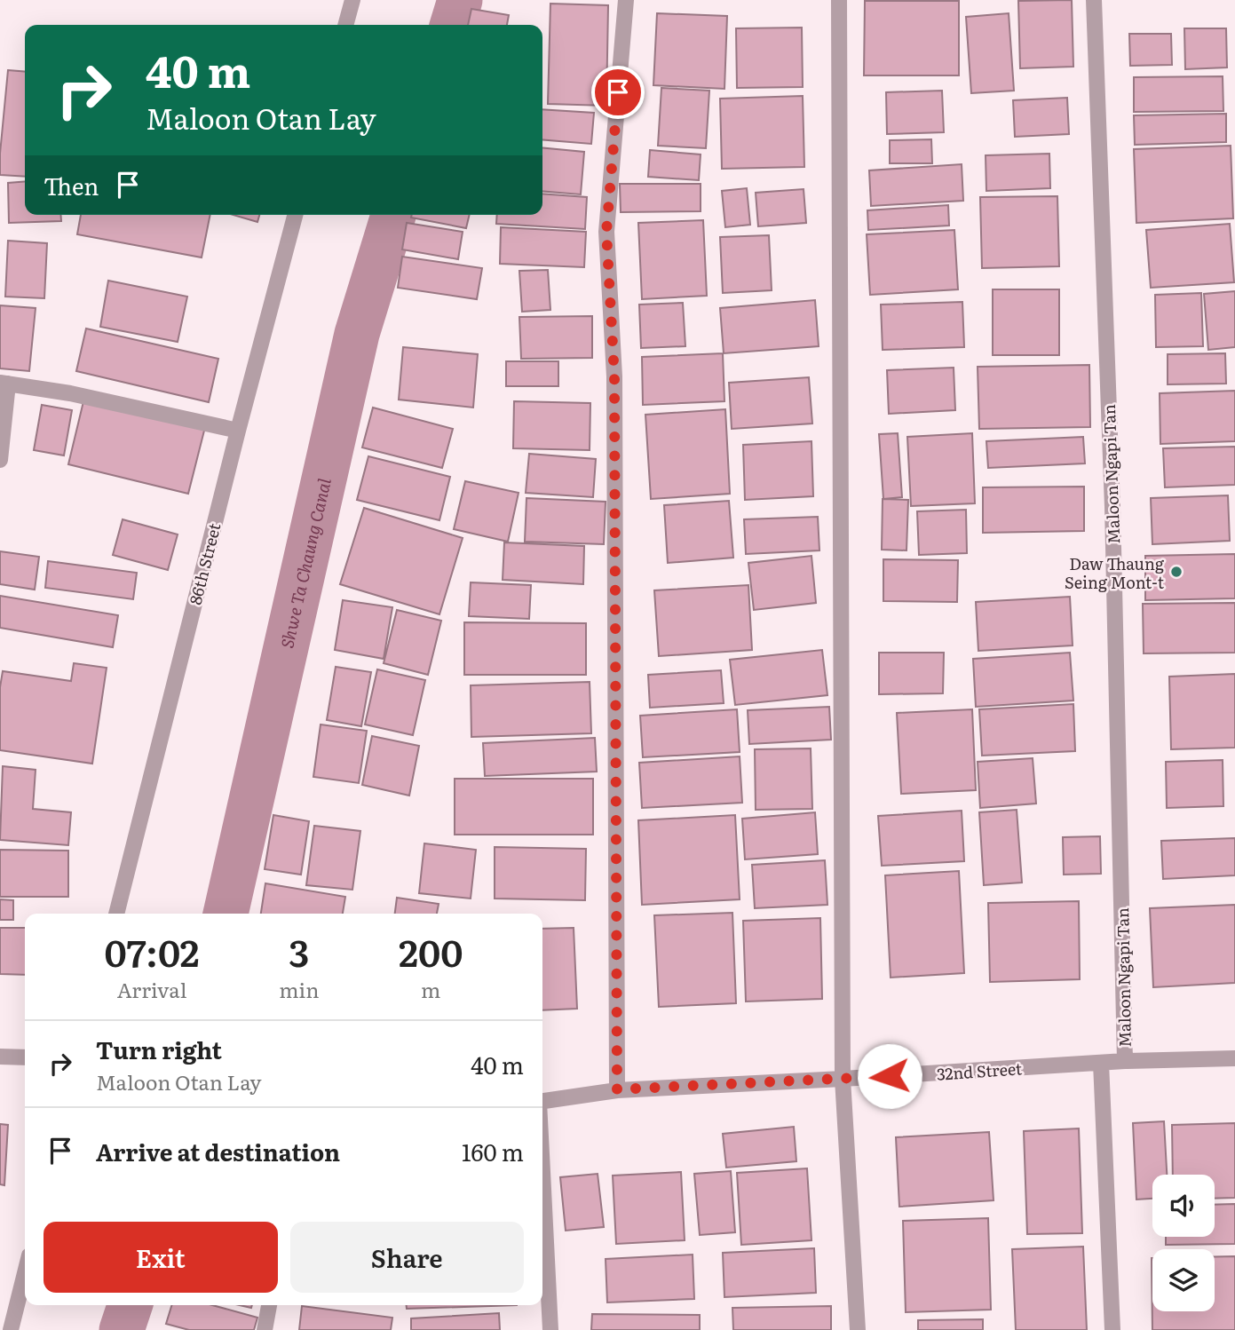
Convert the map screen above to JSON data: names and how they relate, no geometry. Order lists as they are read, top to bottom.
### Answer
{
  "streets": {
    "street": ["Maloon Ngapi Tan", "86th Street", "32nd Street"]
  },
  "crossings": [
    ["Maloon Ngapi Tan", "32nd Street"]
  ],
  "water": ["Shwe Ta Chaung Canal"],
  "places": ["Daw Thaung Seing Mont-t"],
  "page": {
    "turn": ["40 m", "Maloon Otan Lay"],
    "then": "Then",
    "eta": [
      "07:02",
      "Arrival",
      "3",
      "min",
      "200",
      "m"
    ],
    "list": [
      {
        "name": "Turn right",
        "note": "Maloon Otan Lay",
        "value": "40 m"
      },
      {
        "name": "Arrive at destination",
        "value": "160 m"
      }
    ],
    "buttons": ["Exit", "Share"]
  }
}
